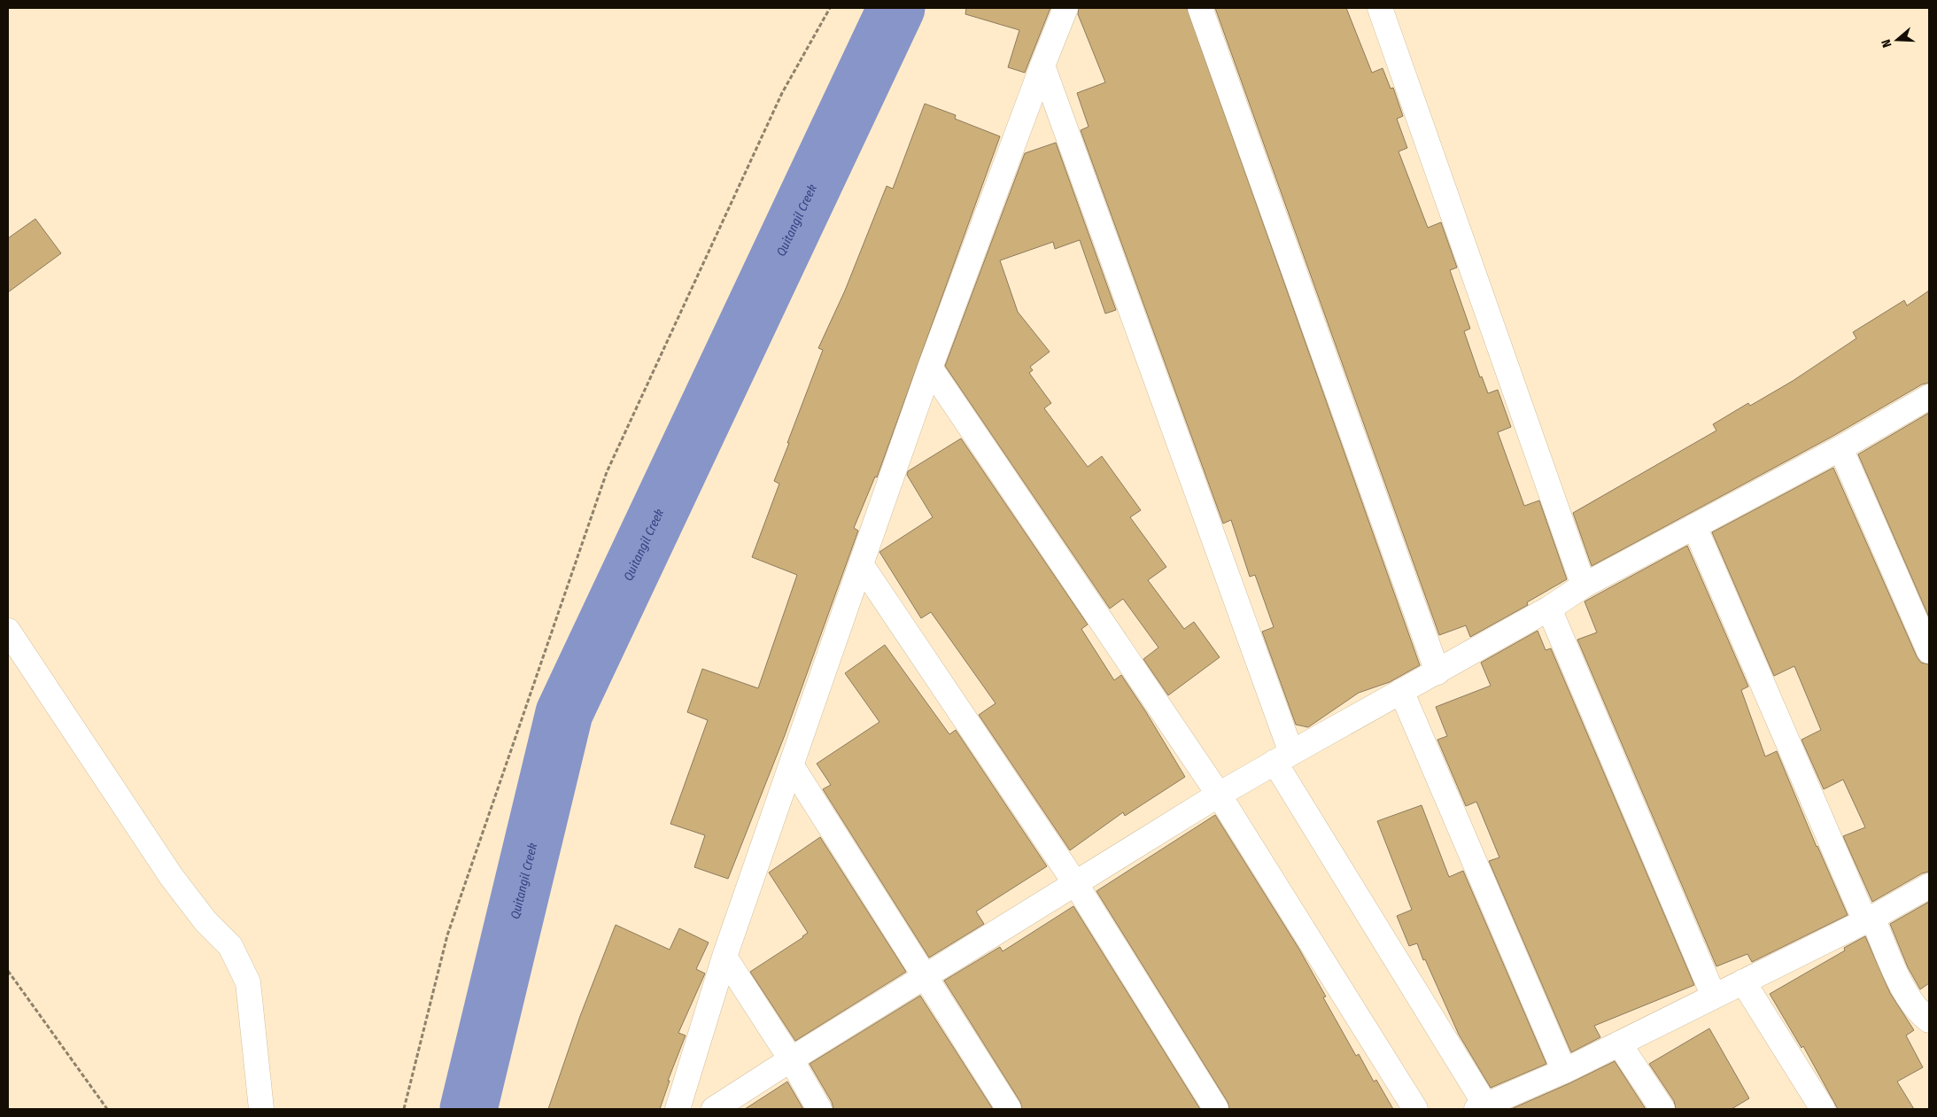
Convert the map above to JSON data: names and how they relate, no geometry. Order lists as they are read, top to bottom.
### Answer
{
  "water": ["Quitangil Creek"],
  "north": "left"
}
